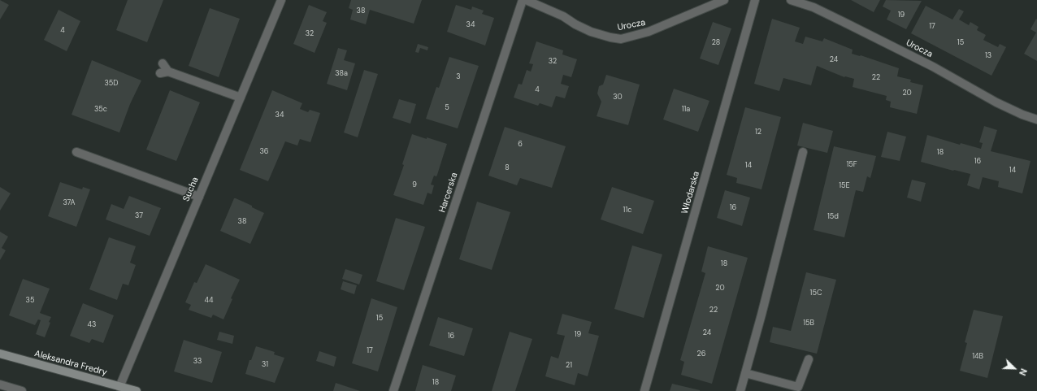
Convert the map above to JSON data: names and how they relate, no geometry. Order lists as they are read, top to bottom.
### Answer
{
  "streets": {
    "street": [
      "Urocza",
      "Sucha",
      "Harcerska",
      "Włodarska",
      "Aleksandra Fredry"
    ]
  },
  "crossings": [
    ["Sucha", "Aleksandra Fredry"]
  ],
  "house_numbers": [
    "38",
    "19",
    "34",
    "17",
    "4",
    "32",
    "28",
    "15",
    "13",
    "24",
    "32",
    "38a",
    "3",
    "22",
    "35D",
    "4",
    "20",
    "30",
    "5",
    "35c",
    "11a",
    "34",
    "12",
    "6",
    "36",
    "18",
    "16",
    "15F",
    "14",
    "8",
    "14",
    "9",
    "15E",
    "37A",
    "16",
    "11c",
    "37",
    "15d",
    "38",
    "18",
    "20",
    "15C",
    "35",
    "44",
    "22",
    "15",
    "15B",
    "43",
    "24",
    "19",
    "16",
    "17",
    "26",
    "14B",
    "33",
    "31",
    "21",
    "18"
  ],
  "north": "bottom right"
}
